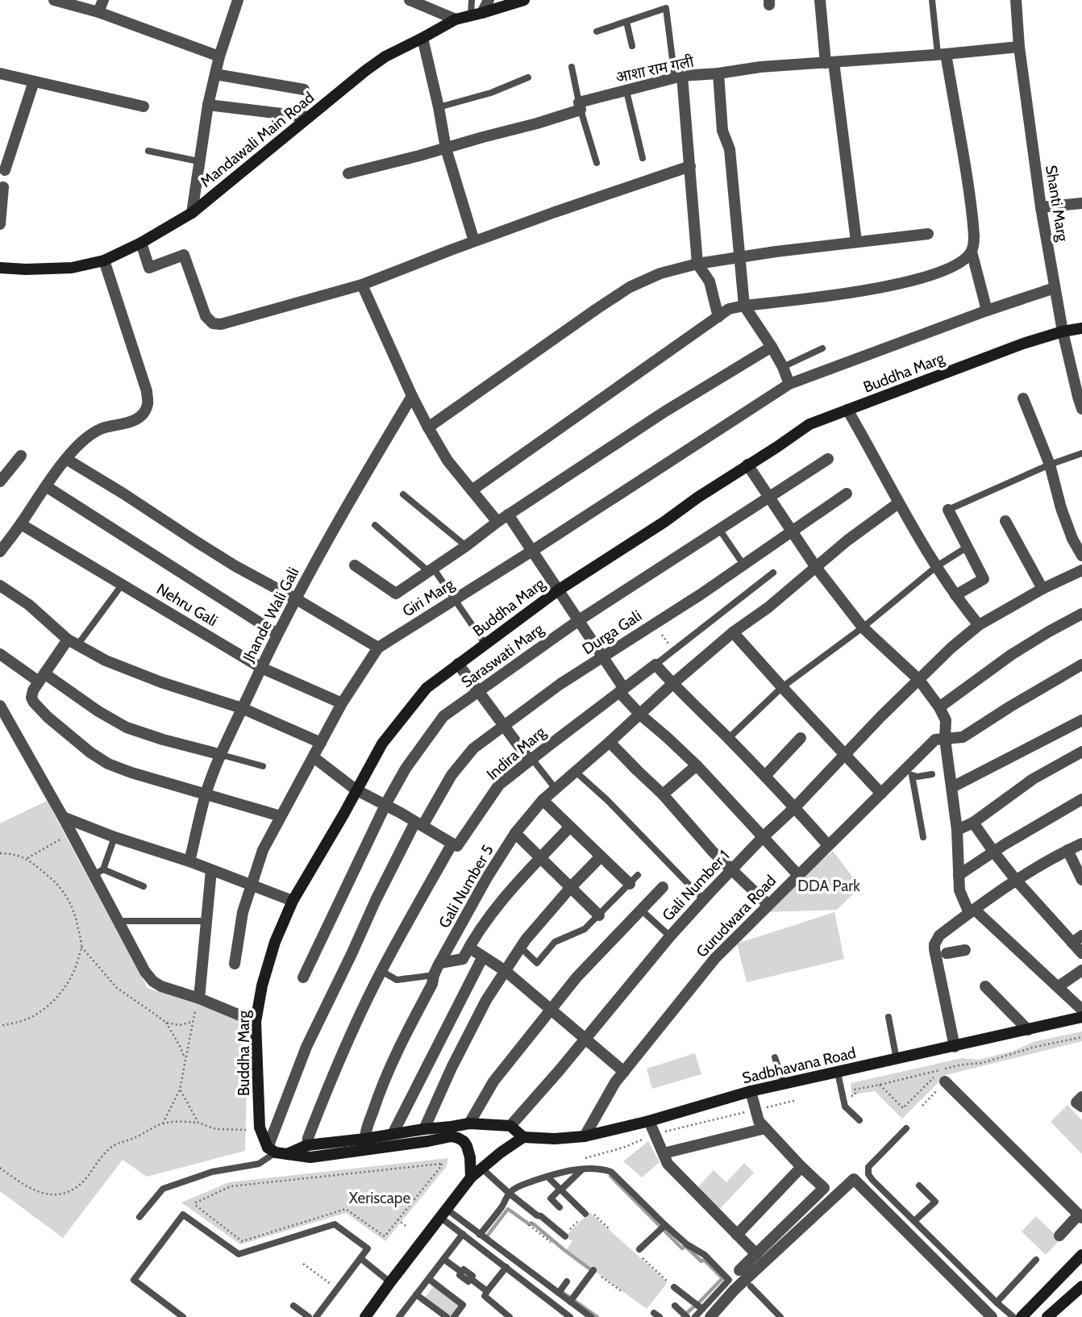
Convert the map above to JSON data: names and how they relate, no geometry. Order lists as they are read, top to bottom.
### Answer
{
  "streets": {
    "street": [
      "आशा राम गली",
      "Mandawali Main Road",
      "Shanti Marg",
      "Buddha Marg",
      "Giri Marg",
      "Nehru Gali",
      "Jhande Wali Gali",
      "Durga Gali",
      "Saraswati Marg",
      "Indira Marg",
      "Gali Number 1",
      "Gali Number 5",
      "Gurudwara Road",
      "Sadbhavana Road"
    ]
  },
  "crossings": [
    ["आशा राम गली", "Shanti Marg"],
    ["Shanti Marg", "Buddha Marg"],
    ["Shanti Marg", "Giri Marg"],
    ["Buddha Marg", "Durga Gali"],
    ["Giri Marg", "Nehru Gali"],
    ["Nehru Gali", "Jhande Wali Gali"],
    ["Gurudwara Road", "Sadbhavana Road"]
  ],
  "parks": ["DDA Park", "Xeriscape"]
}
